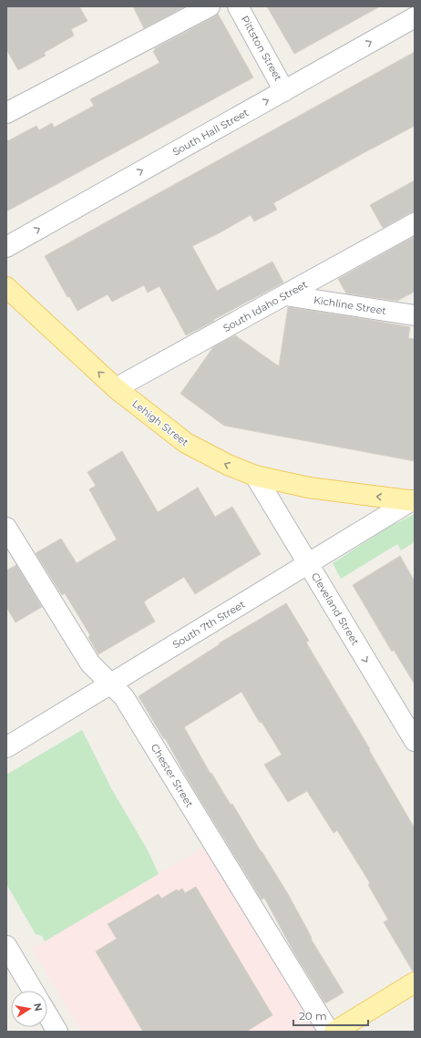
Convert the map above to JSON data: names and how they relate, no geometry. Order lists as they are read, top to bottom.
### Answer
{
  "streets": {
    "main road": ["Lehigh Street"],
    "street": [
      "Pittston Street",
      "South Hall Street",
      "Kichline Street",
      "South Idaho Street",
      "Cleveland Street",
      "South 7th Street",
      "Chester Street"
    ]
  },
  "crossings": [
    ["Pittston Street", "South Hall Street"],
    ["Kichline Street", "South Idaho Street"],
    ["South Idaho Street", "Lehigh Street"],
    ["Lehigh Street", "Cleveland Street"],
    ["Lehigh Street", "South 7th Street"],
    ["Cleveland Street", "South 7th Street"],
    ["South 7th Street", "Chester Street"]
  ],
  "one_way": ["Lehigh Street", "Cleveland Street"],
  "scale_bar": "20 m",
  "north": "right"
}
